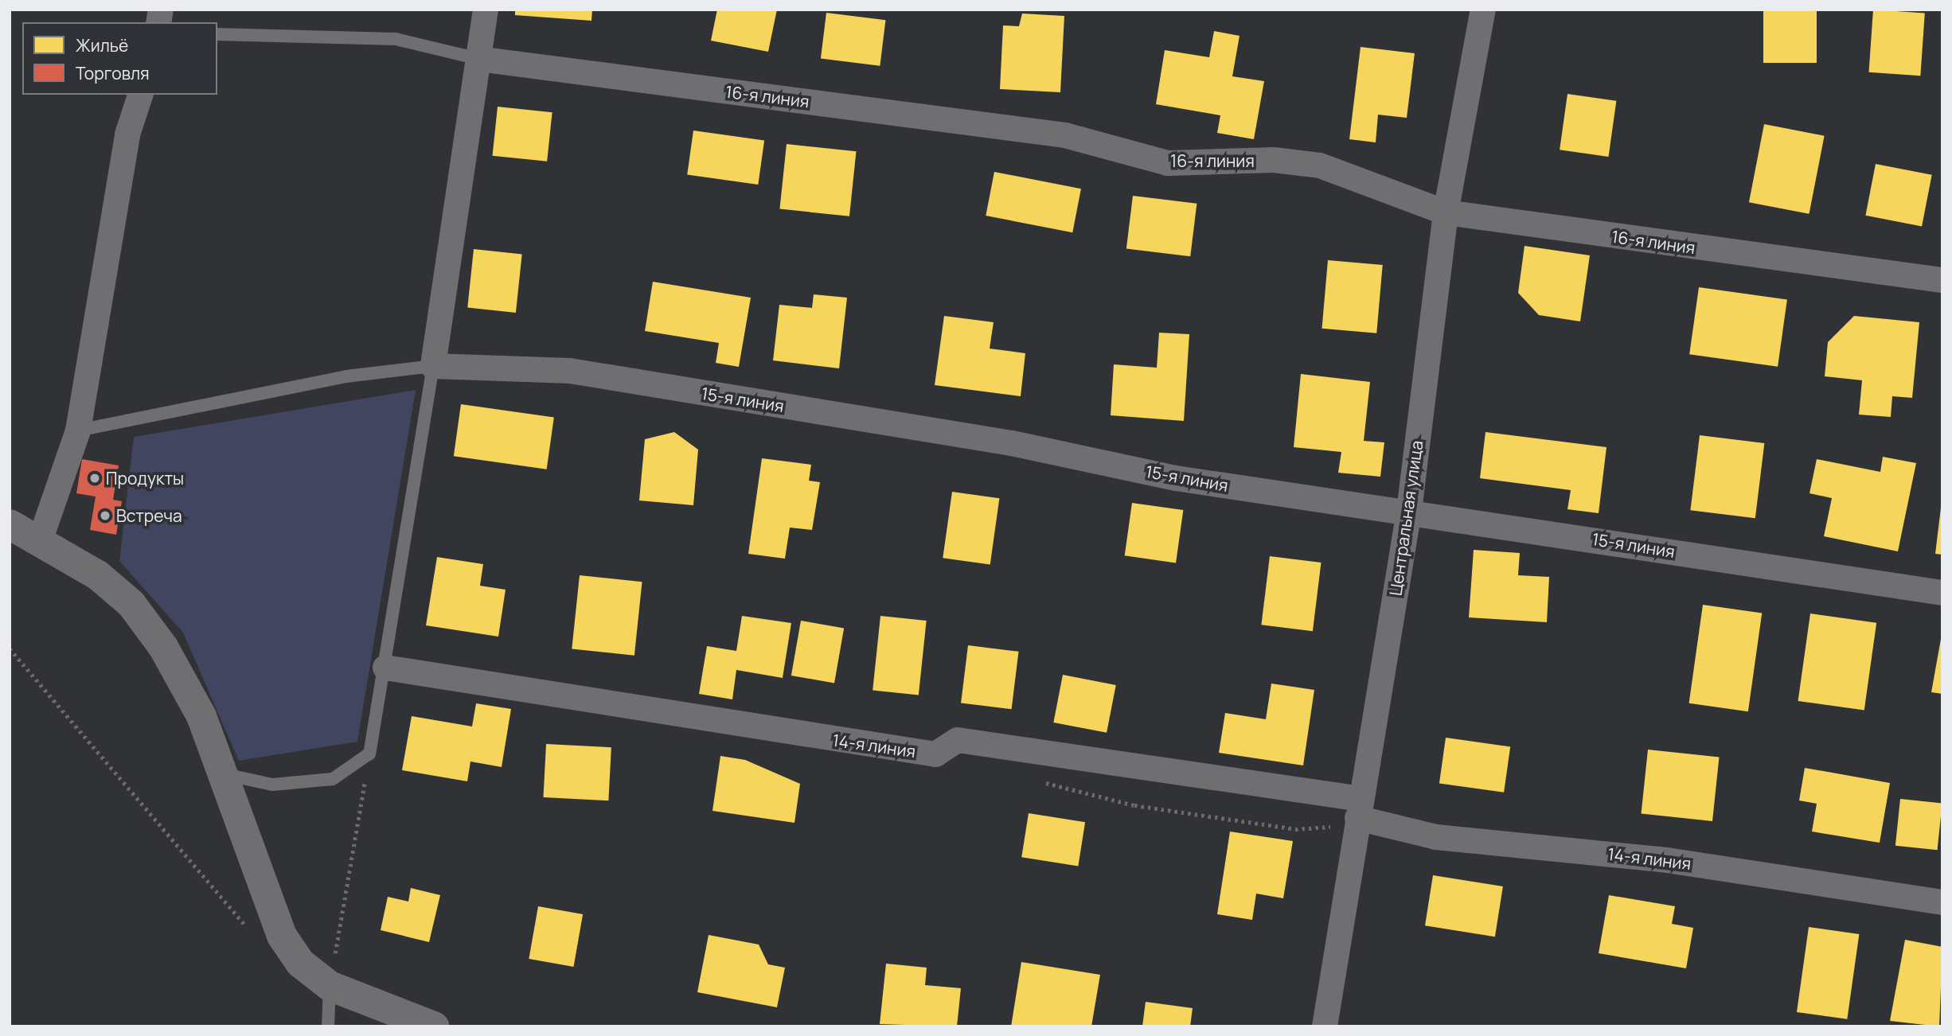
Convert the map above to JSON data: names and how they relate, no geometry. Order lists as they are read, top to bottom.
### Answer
{
  "streets": {
    "street": [
      "16-я линия",
      "15-я линия",
      "Центральная улица",
      "14-я линия"
    ]
  },
  "crossings": [
    ["16-я линия", "Центральная улица"],
    ["15-я линия", "Центральная улица"],
    ["Центральная улица", "14-я линия"]
  ],
  "places": ["Продукты", "Встреча"],
  "legend": ["Жильё", "Торговля"]
}
